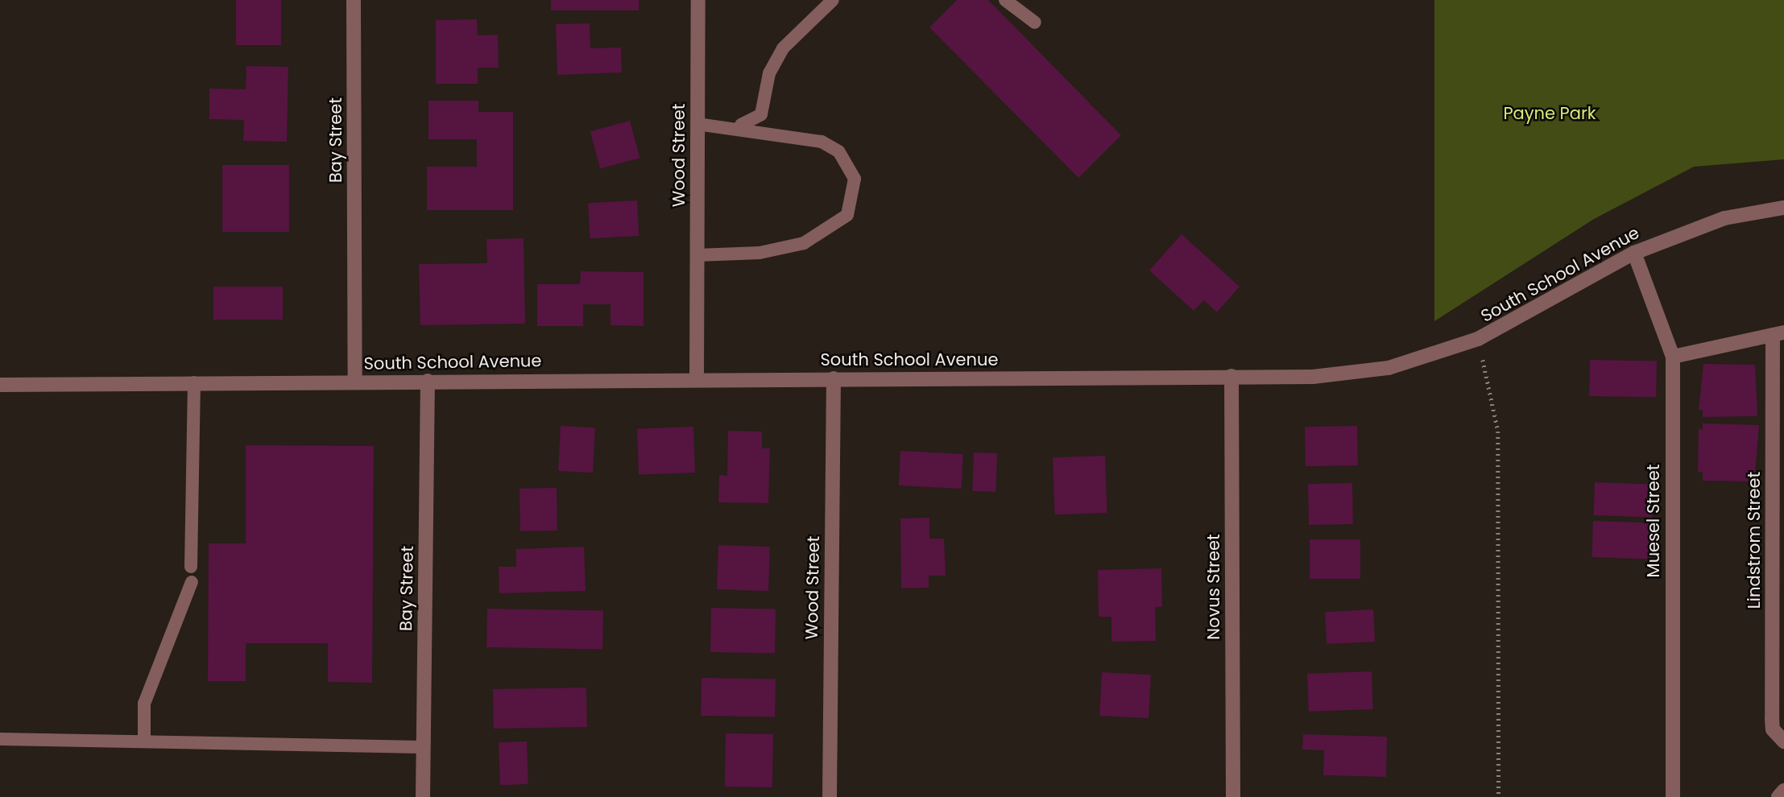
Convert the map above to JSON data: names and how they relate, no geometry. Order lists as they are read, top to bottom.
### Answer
{
  "streets": {
    "street": [
      "Bay Street",
      "Wood Street",
      "South School Avenue",
      "Muesel Street",
      "Lindstrom Street",
      "Novus Street"
    ]
  },
  "crossings": [
    ["Bay Street", "South School Avenue"],
    ["Wood Street", "South School Avenue"],
    ["South School Avenue", "Muesel Street"],
    ["South School Avenue", "Novus Street"]
  ],
  "parks": ["Payne Park"]
}
